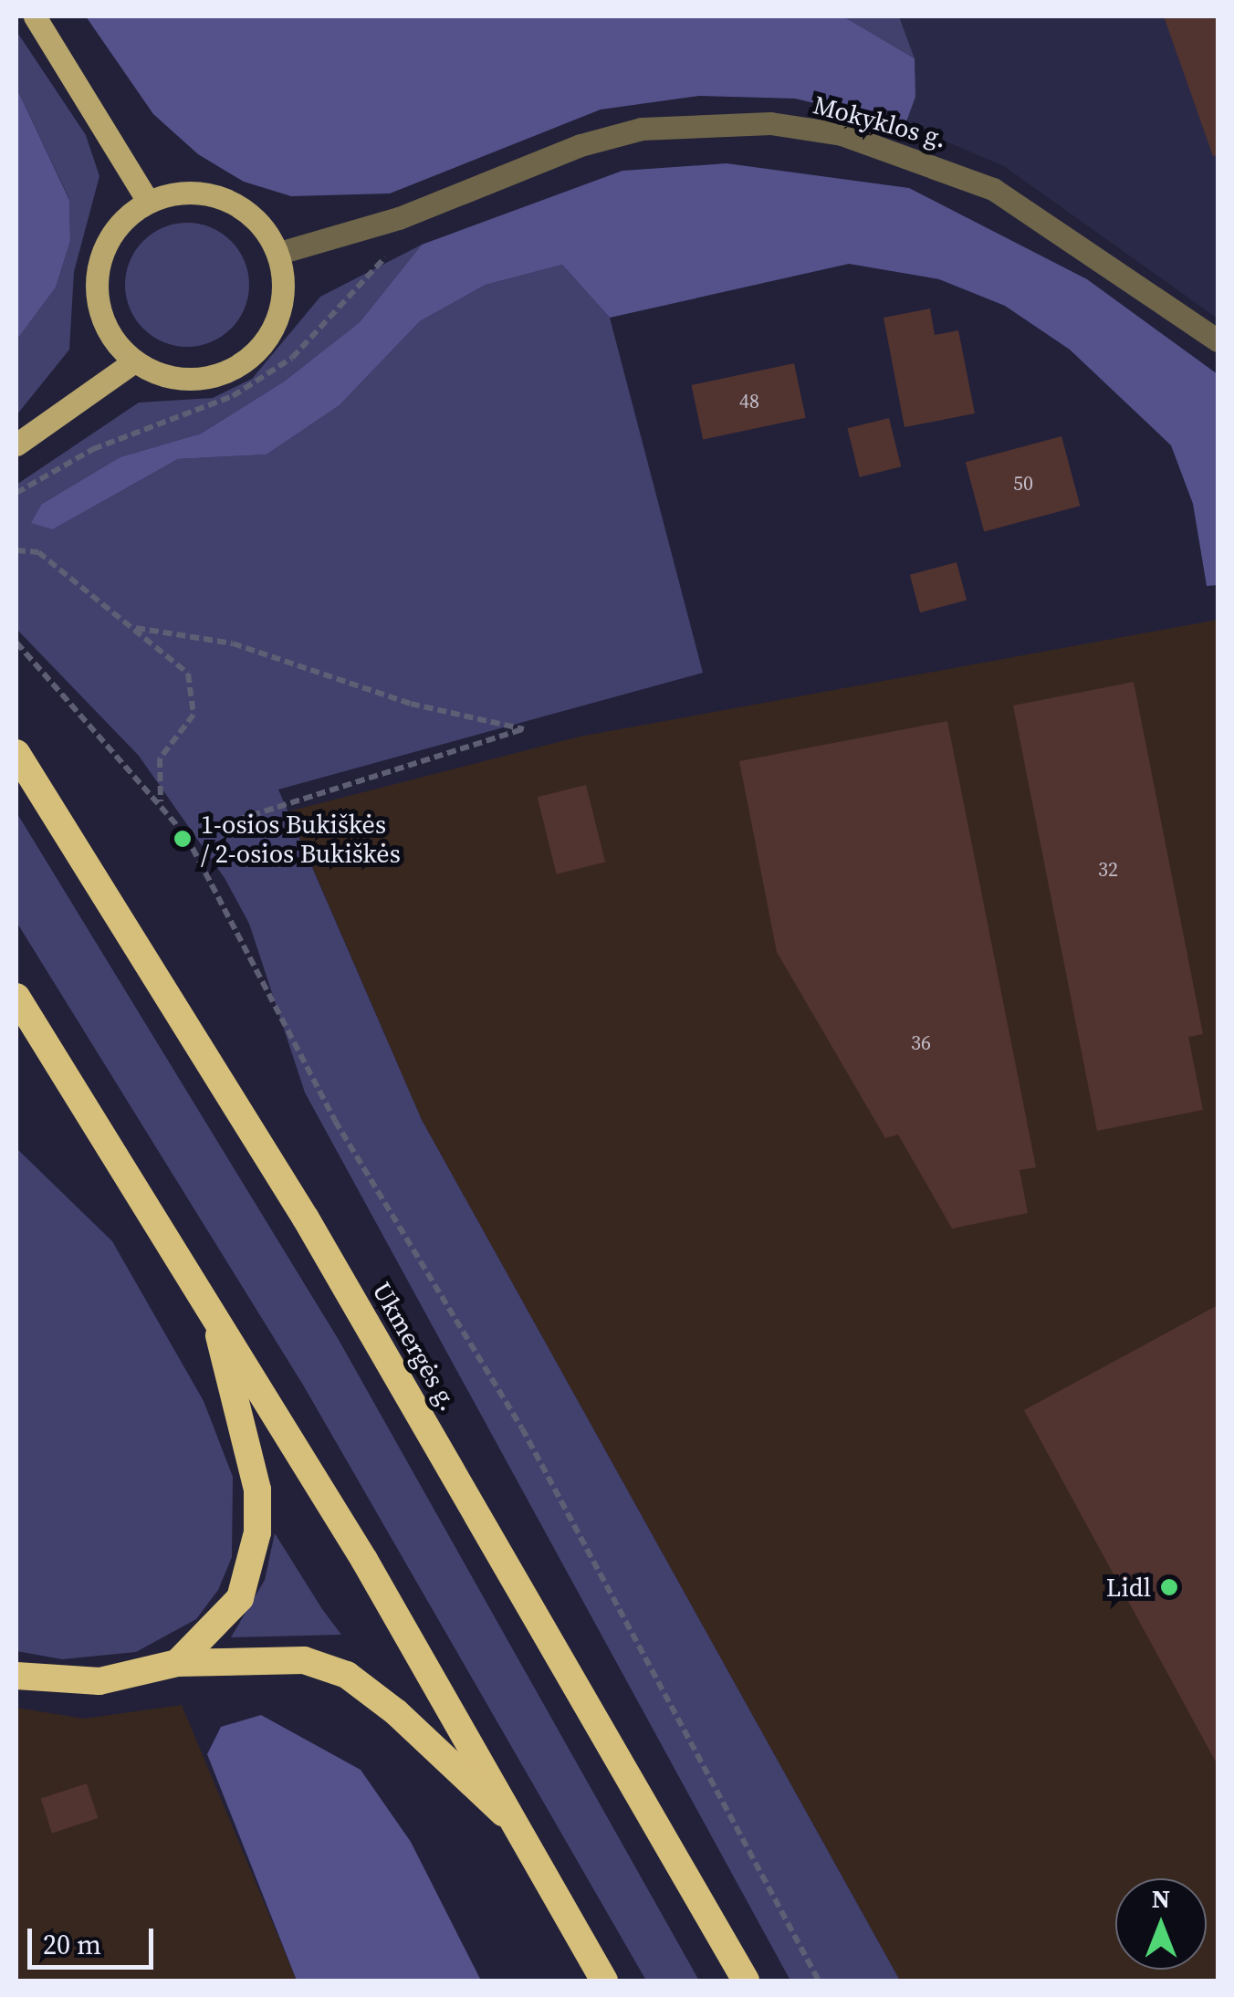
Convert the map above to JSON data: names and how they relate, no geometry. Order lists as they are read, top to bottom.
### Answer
{
  "streets": {
    "highway": ["Ukmergės g."],
    "street": ["Mokyklos g."]
  },
  "places": ["1-osios Bukiškės / 2-osios Bukiškės", "Lidl"],
  "house_numbers": [
    "48",
    "50",
    "32",
    "36"
  ],
  "scale_bar": "20 m",
  "north": "top"
}
